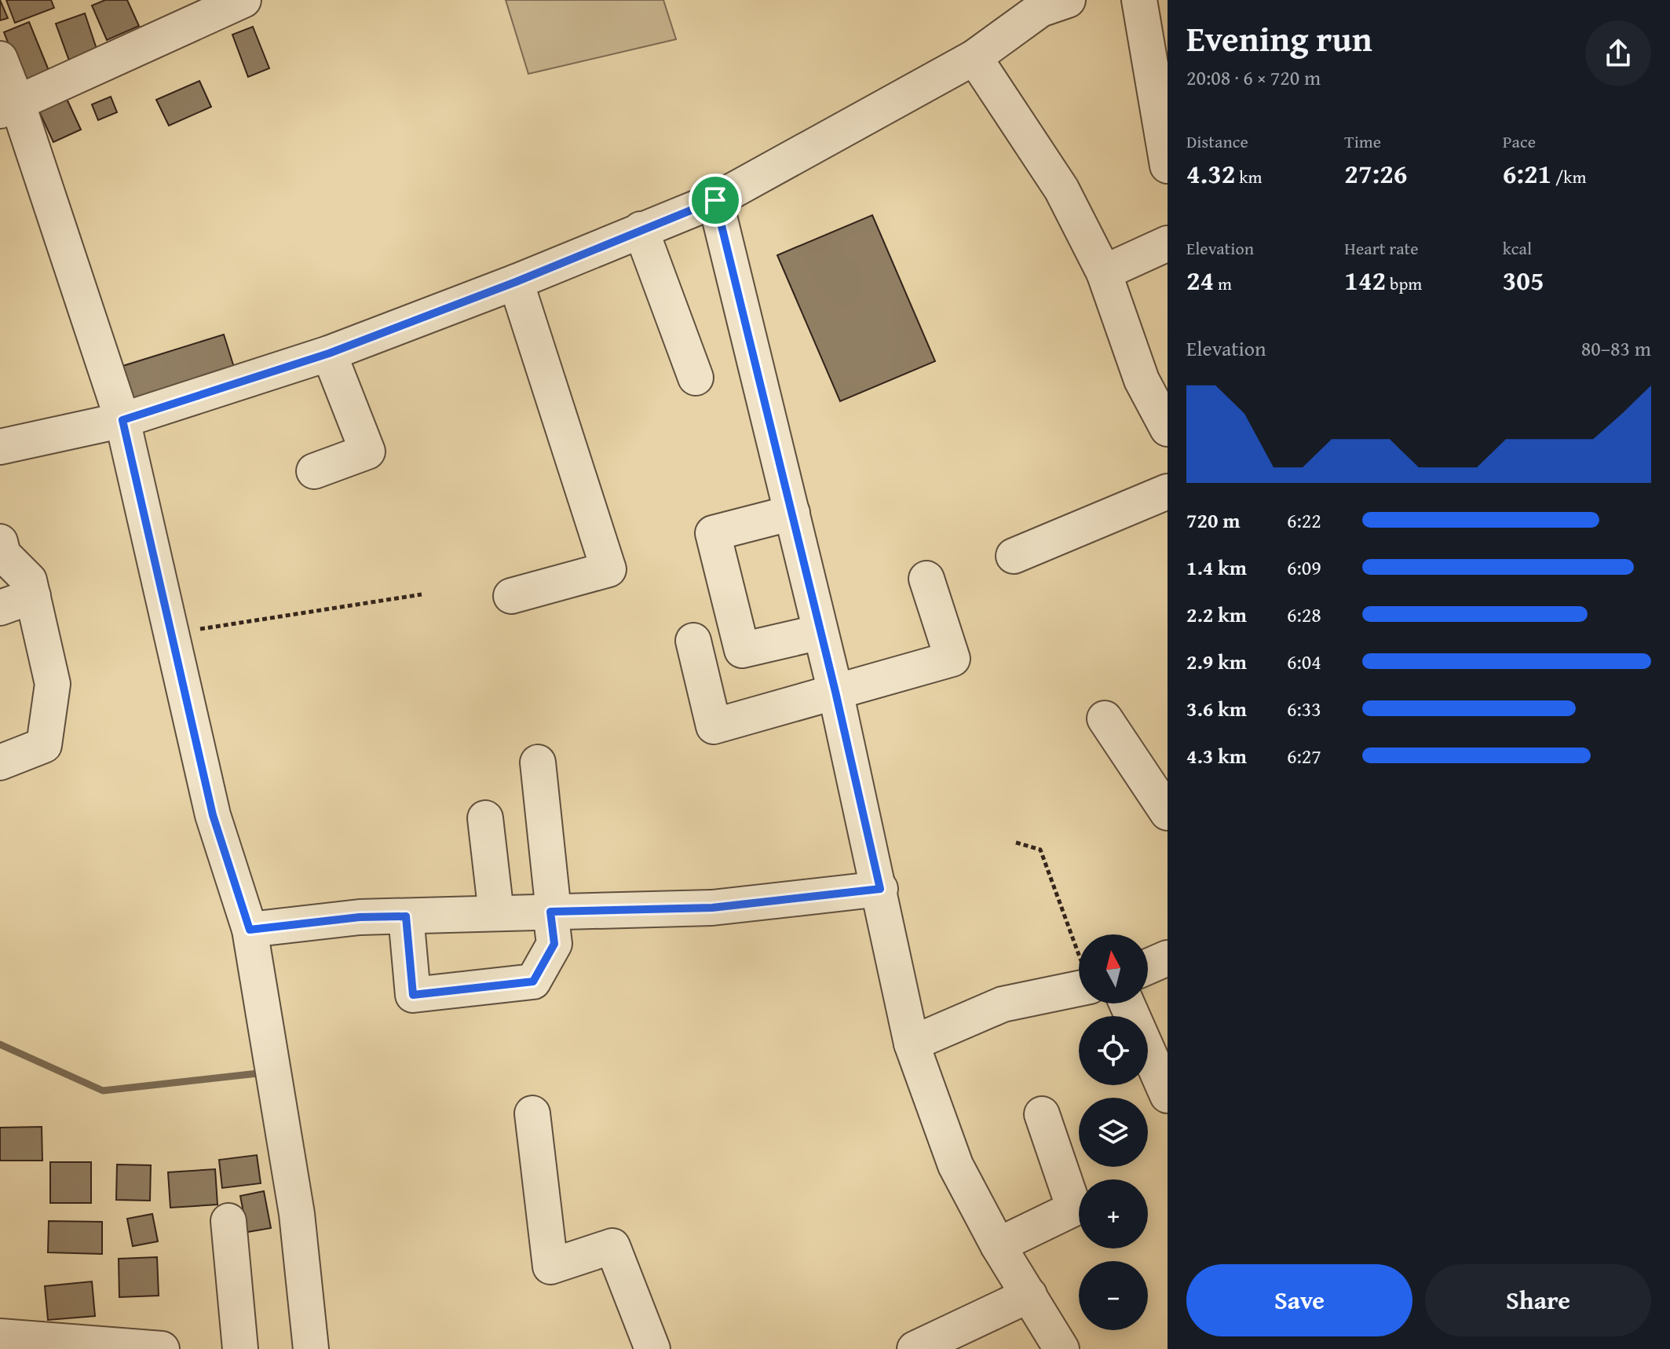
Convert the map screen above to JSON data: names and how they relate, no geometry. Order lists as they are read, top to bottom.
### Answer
{
  "north": "top",
  "page": {
    "heading": ["Evening run", "20:08 · 6 × 720 m"],
    "stats": [
      ["Distance", "4.32 km"],
      ["Time", "27:26"],
      ["Pace", "6:21 /km"],
      ["Elevation", "24 m"],
      ["Heart rate", "142 bpm"],
      ["kcal", "305"]
    ],
    "chart": ["Elevation", "80–83 m"],
    "list": [
      {
        "name": "720 m",
        "note": "6:22"
      },
      {
        "name": "1.4 km",
        "note": "6:09"
      },
      {
        "name": "2.2 km",
        "note": "6:28"
      },
      {
        "name": "2.9 km",
        "note": "6:04"
      },
      {
        "name": "3.6 km",
        "note": "6:33"
      },
      {
        "name": "4.3 km",
        "note": "6:27"
      }
    ],
    "map_buttons": ["+", "−"],
    "buttons": ["Save", "Share"]
  }
}
